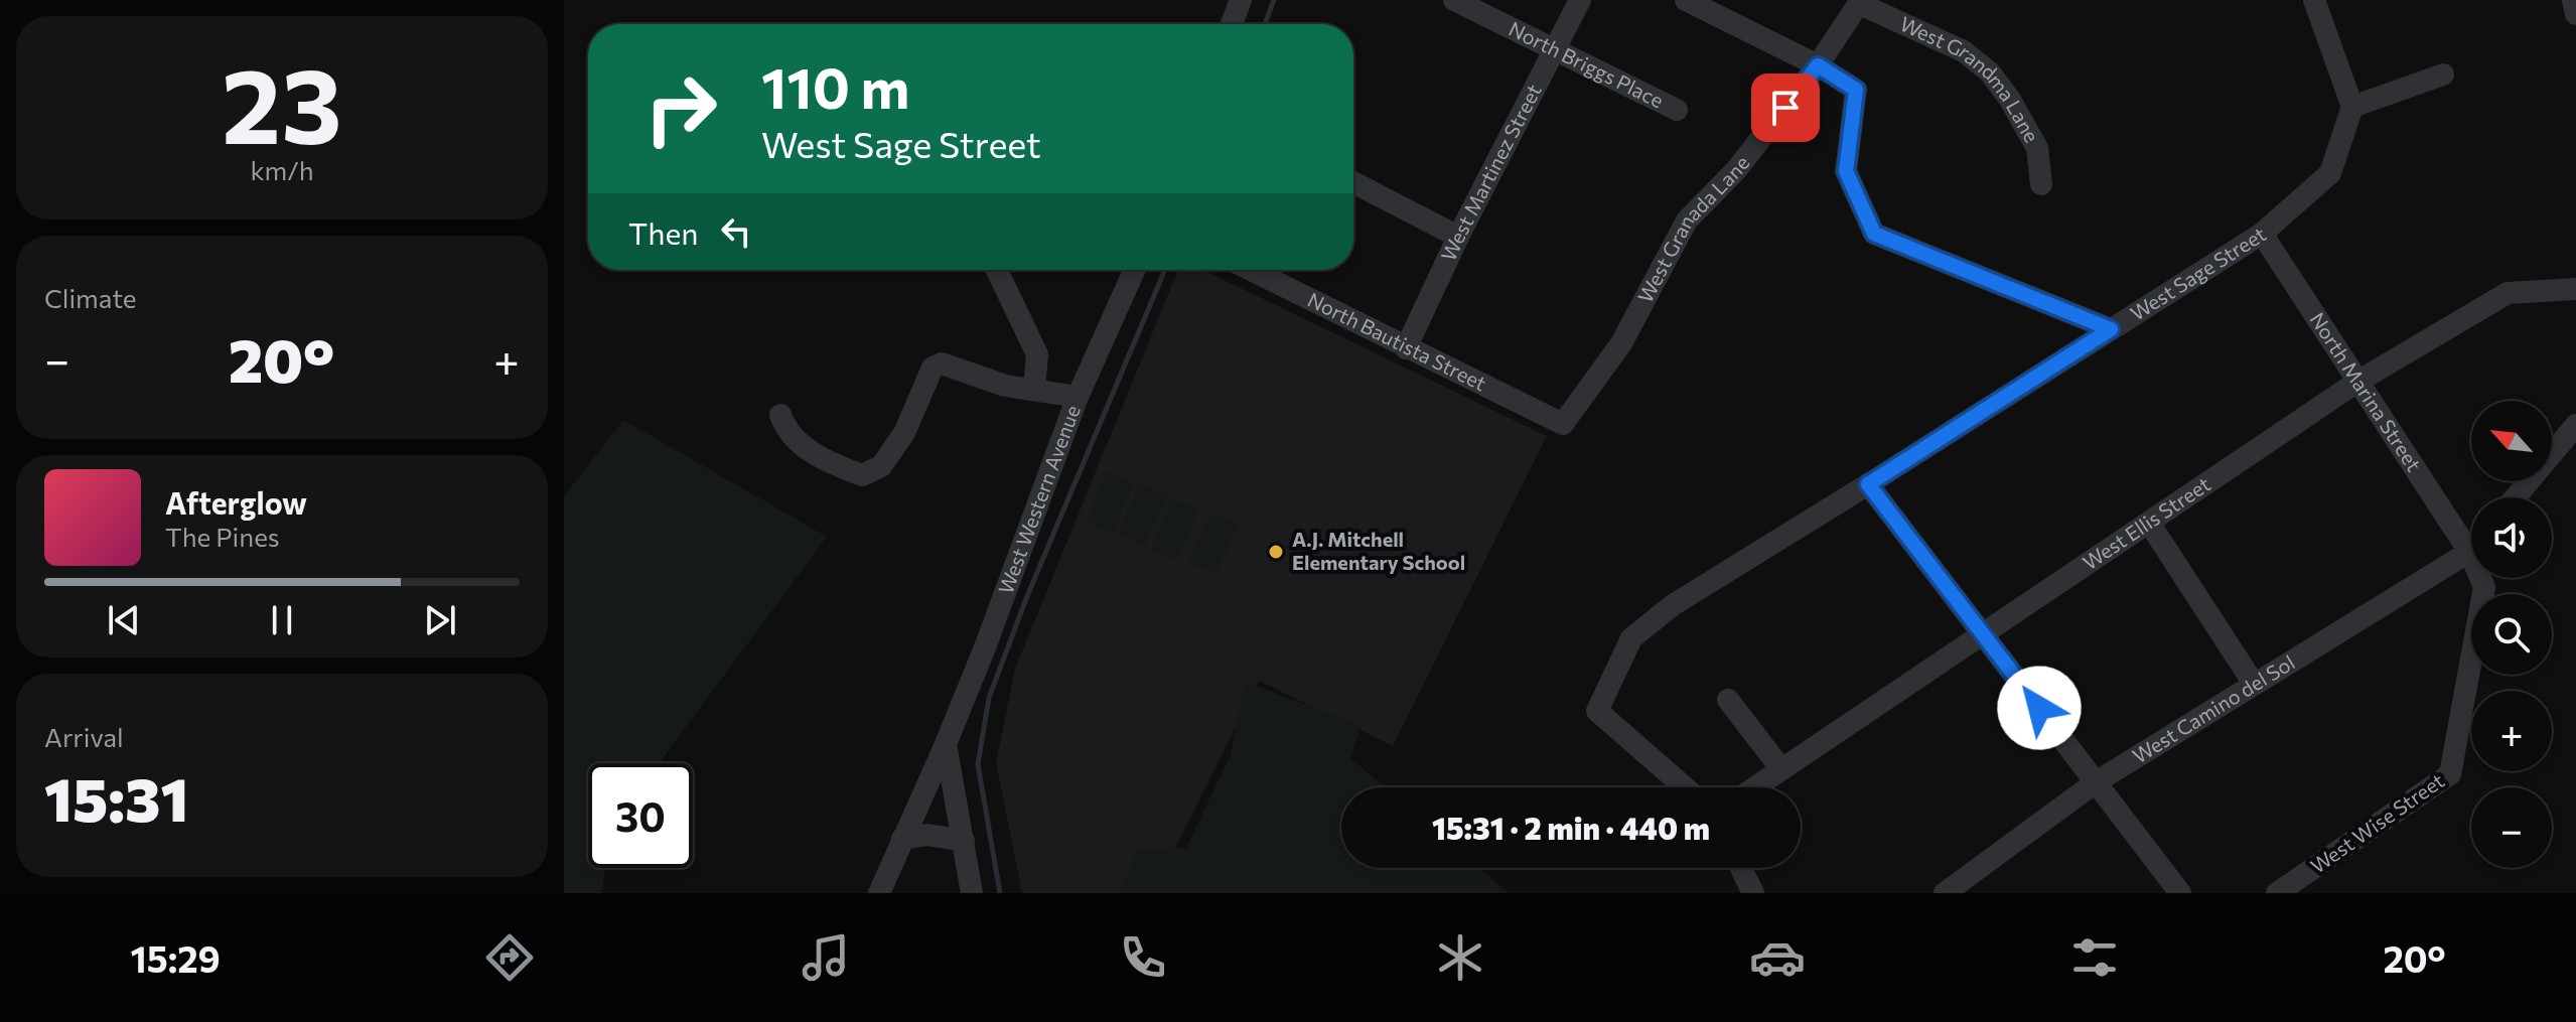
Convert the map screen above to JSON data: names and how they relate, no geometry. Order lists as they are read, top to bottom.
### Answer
{
  "streets": {
    "street": [
      "North Briggs Place",
      "West Grandma Lane",
      "West Martinez Street",
      "West Granada Lane",
      "West Sage Street",
      "North Bautista Street",
      "North Marina Street",
      "West Western Avenue",
      "West Ellis Street",
      "West Camino del Sol",
      "West Wise Street"
    ]
  },
  "crossings": [
    ["North Briggs Place", "West Martinez Street"],
    ["West Grandma Lane", "West Granada Lane"],
    ["West Martinez Street", "North Bautista Street"],
    ["West Granada Lane", "North Bautista Street"],
    ["West Sage Street", "North Marina Street"],
    ["North Marina Street", "West Ellis Street"],
    ["North Marina Street", "West Camino del Sol"],
    ["North Marina Street", "West Wise Street"],
    ["West Camino del Sol", "West Wise Street"]
  ],
  "places": ["A.J. Mitchell Elementary School"],
  "north": "top left",
  "page": {
    "tile": [
      ["23", "km/h"],
      "Climate",
      ["Arrival", "15:31"]
    ],
    "turn": ["110 m", "West Sage Street"],
    "then": "Then",
    "heat": ["−", "20°", "+"],
    "map_buttons": ["+", "−"],
    "song": ["Afterglow", "The Pines"],
    "limit": "30",
    "trip": "15:31 · 2 min · 440 m",
    "tabs": ["15:29", "20°"]
  }
}
